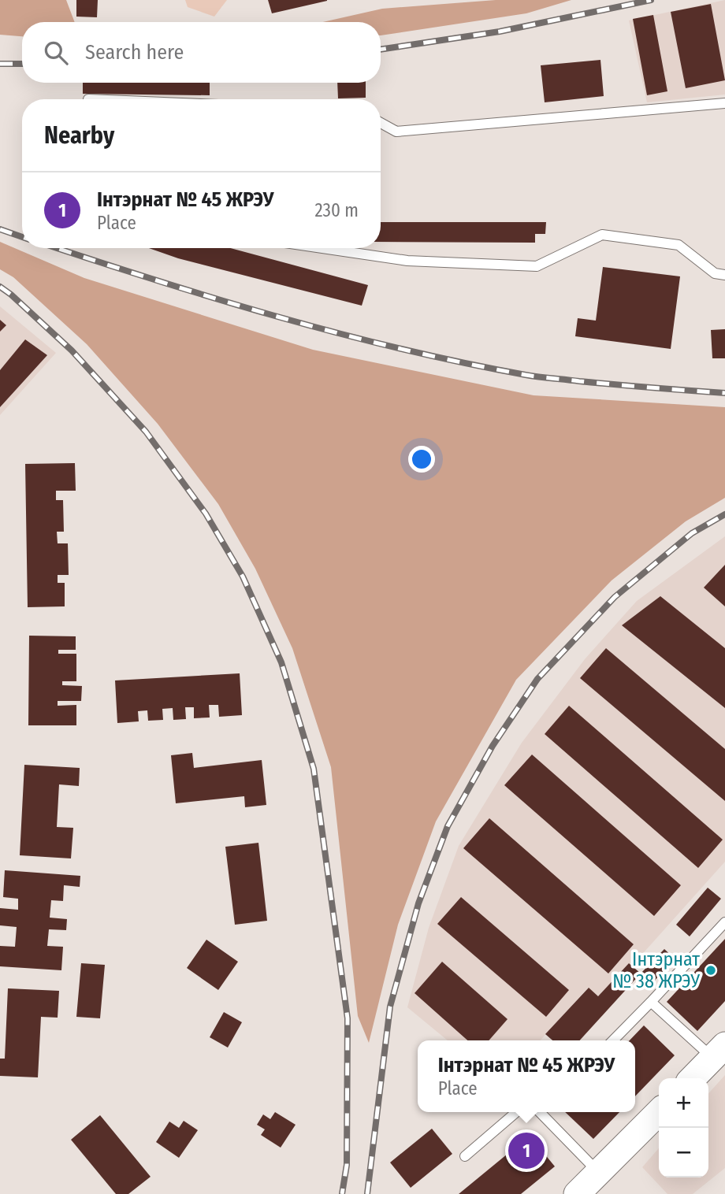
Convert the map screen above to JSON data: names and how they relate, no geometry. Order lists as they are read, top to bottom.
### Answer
{
  "places": ["Інтэрнат № 38 ЖРЭУ"],
  "page": {
    "search": "Search here",
    "heading": "Nearby",
    "list": [
      {
        "mark": "1",
        "name": "Інтэрнат № 45 ЖРЭУ",
        "note": "Place",
        "value": "230 m"
      }
    ],
    "popup": ["Інтэрнат № 45 ЖРЭУ", "Place"],
    "map_buttons": ["+", "−"],
    "pins": "1"
  }
}
